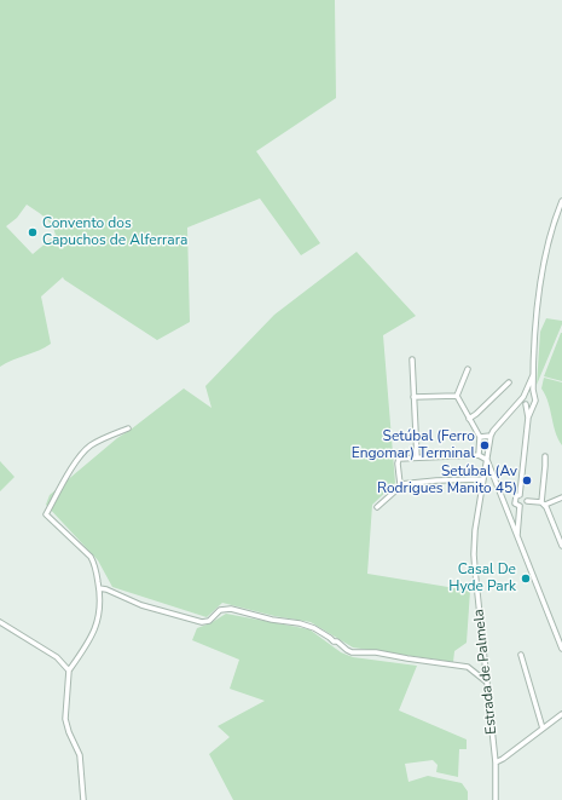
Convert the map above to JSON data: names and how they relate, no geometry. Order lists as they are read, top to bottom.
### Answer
{
  "streets": {
    "street": ["Estrada de Palmela"]
  },
  "places": [
    "Convento dos Capuchos de Alferrara",
    "Setúbal (Ferro Engomar) Terminal",
    "Setúbal (Av Rodrigues Manito 45)",
    "Casal De Hyde Park"
  ]
}
